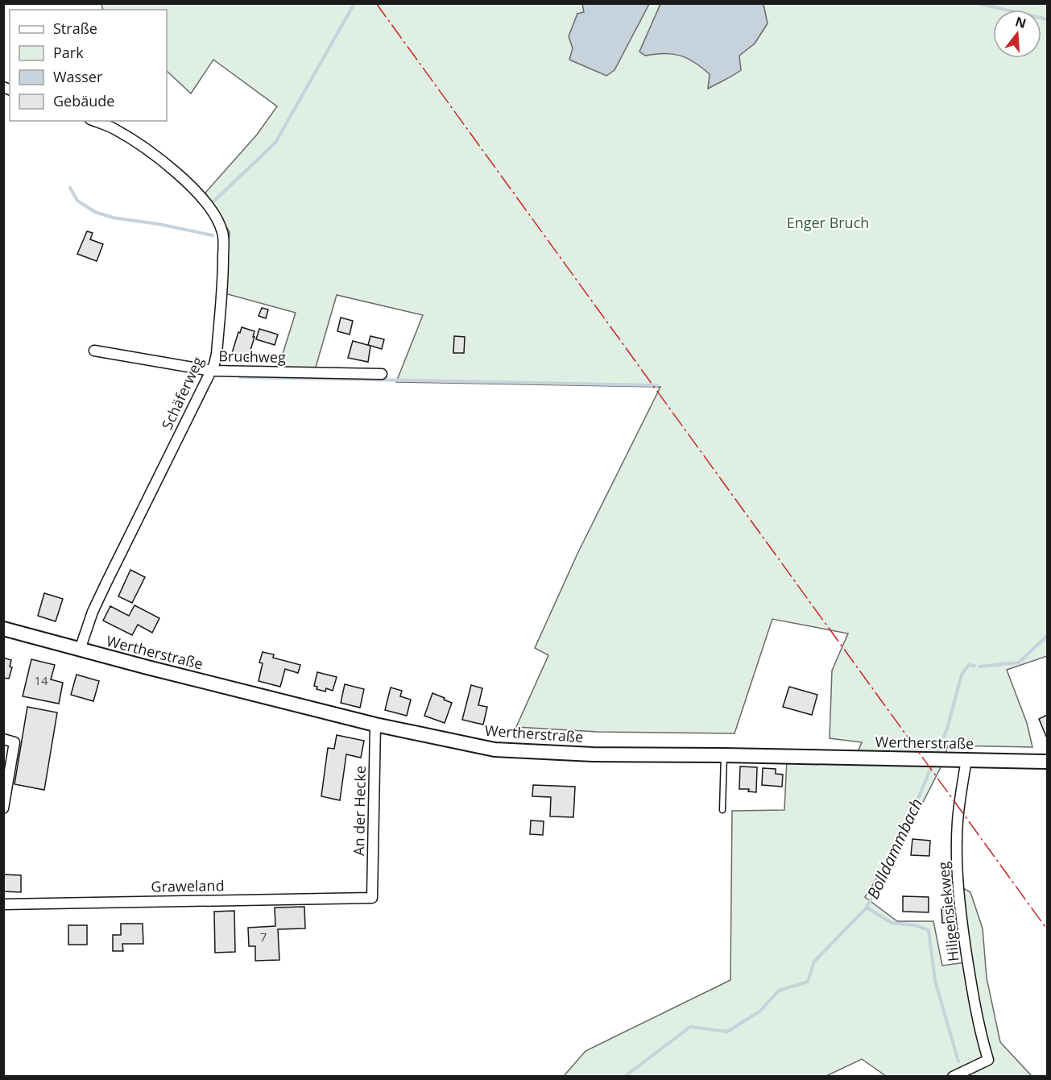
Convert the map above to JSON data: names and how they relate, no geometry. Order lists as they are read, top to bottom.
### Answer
{
  "streets": {
    "main road": ["Wertherstraße"],
    "street": [
      "Bruchweg",
      "Schäferweg",
      "An der Hecke",
      "Graweland",
      "Hiligensiekweg"
    ]
  },
  "crossings": [
    ["Bruchweg", "Schäferweg"],
    ["Schäferweg", "Wertherstraße"],
    ["Wertherstraße", "An der Hecke"],
    ["Wertherstraße", "Hiligensiekweg"],
    ["An der Hecke", "Graweland"]
  ],
  "water": ["Bolldammbach"],
  "parks": ["Enger Bruch"],
  "house_numbers": ["14", "7"],
  "legend": [
    "Straße",
    "Park",
    "Wasser",
    "Gebäude"
  ],
  "north": "top"
}
